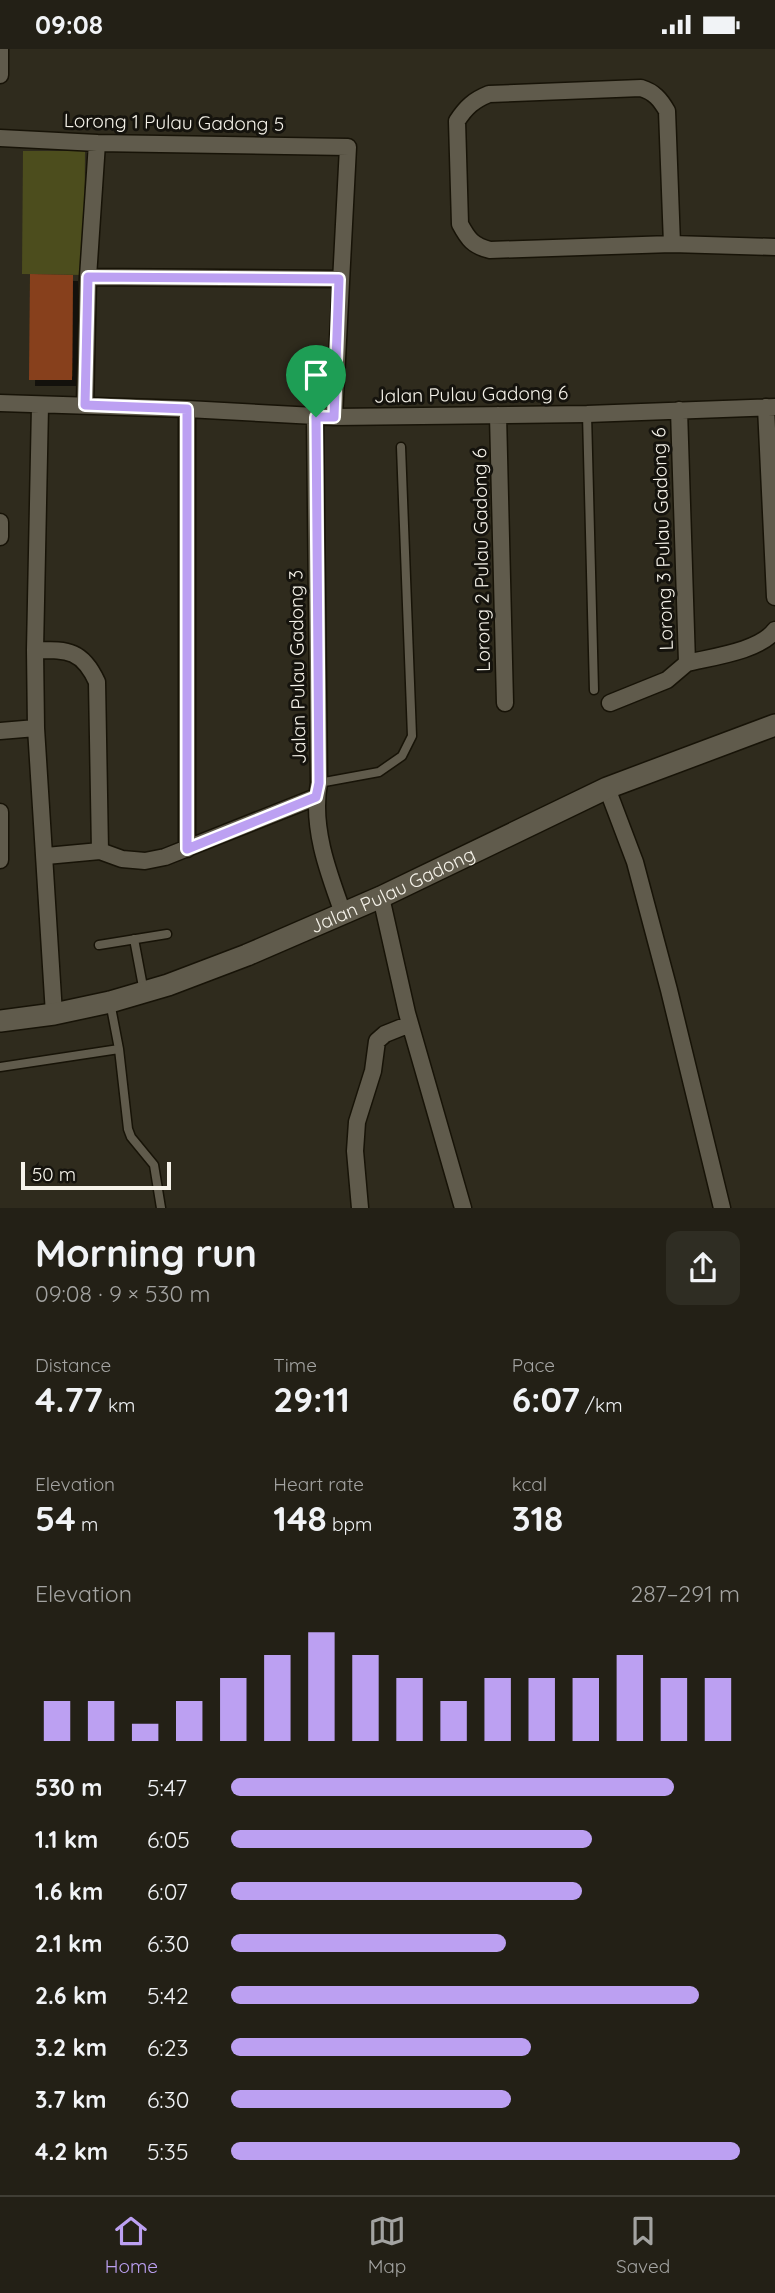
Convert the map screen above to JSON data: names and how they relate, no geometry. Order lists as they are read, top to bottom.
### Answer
{
  "streets": {
    "main road": ["Jalan Pulau Gadong"],
    "street": [
      "Lorong 1 Pulau Gadong 5",
      "Jalan Pulau Gadong 6",
      "Lorong 3 Pulau Gadong 6",
      "Lorong 2 Pulau Gadong 6",
      "Jalan Pulau Gadong 3"
    ]
  },
  "crossings": [
    ["Jalan Pulau Gadong 6", "Lorong 3 Pulau Gadong 6"],
    ["Jalan Pulau Gadong 6", "Lorong 2 Pulau Gadong 6"],
    ["Jalan Pulau Gadong 6", "Jalan Pulau Gadong 3"],
    ["Jalan Pulau Gadong 3", "Jalan Pulau Gadong"]
  ],
  "scale_bar": "50 m",
  "page": {
    "status": "09:08",
    "scale": "50 m",
    "heading": ["Morning run", "09:08 · 9 × 530 m"],
    "stats": [
      ["Distance", "4.77 km"],
      ["Time", "29:11"],
      ["Pace", "6:07 /km"],
      ["Elevation", "54 m"],
      ["Heart rate", "148 bpm"],
      ["kcal", "318"]
    ],
    "chart": ["Elevation", "287–291 m"],
    "list": [
      {
        "name": "530 m",
        "note": "5:47"
      },
      {
        "name": "1.1 km",
        "note": "6:05"
      },
      {
        "name": "1.6 km",
        "note": "6:07"
      },
      {
        "name": "2.1 km",
        "note": "6:30"
      },
      {
        "name": "2.6 km",
        "note": "5:42"
      },
      {
        "name": "3.2 km",
        "note": "6:23"
      },
      {
        "name": "3.7 km",
        "note": "6:30"
      },
      {
        "name": "4.2 km",
        "note": "5:35"
      }
    ],
    "tabs": ["Home", "Map", "Saved"]
  }
}
